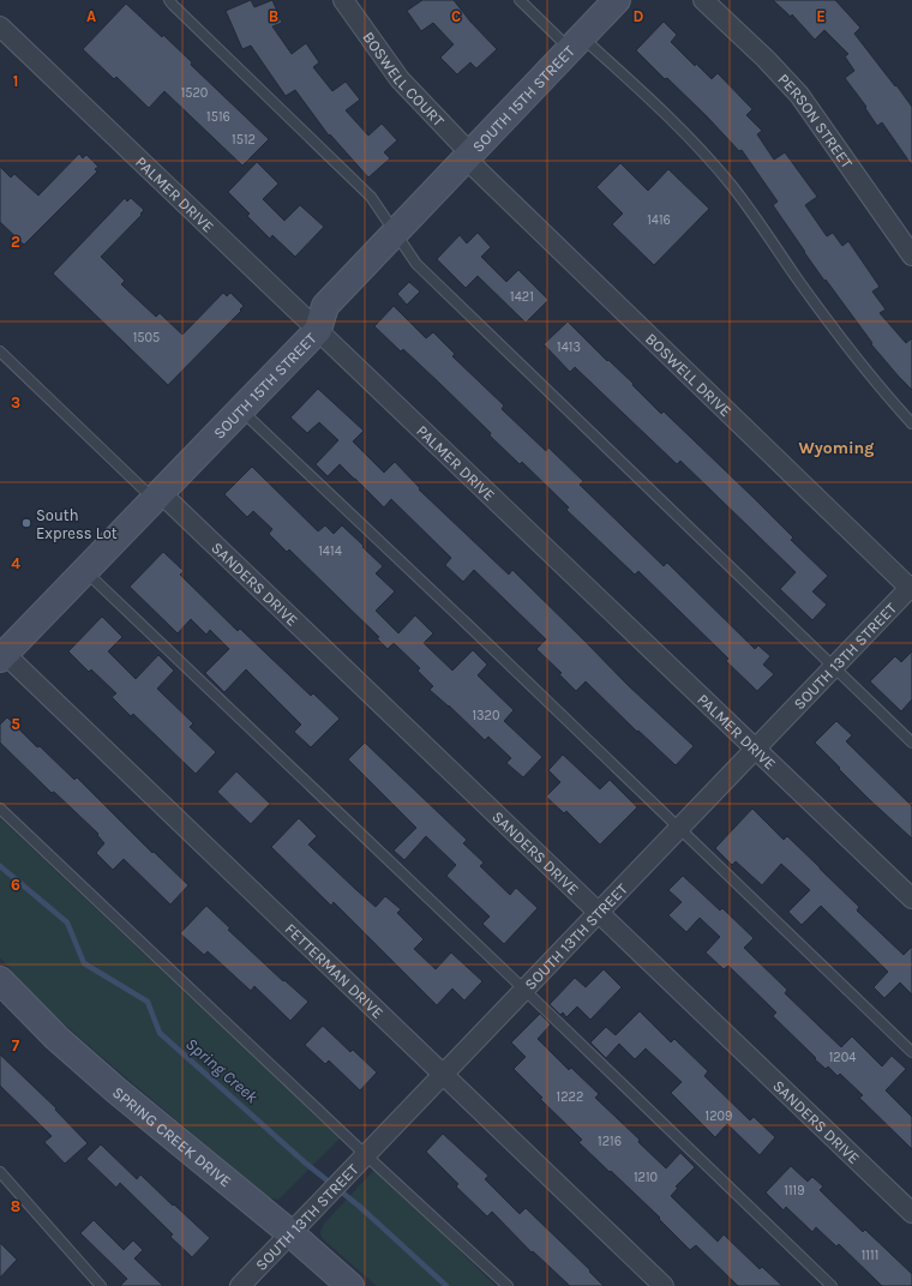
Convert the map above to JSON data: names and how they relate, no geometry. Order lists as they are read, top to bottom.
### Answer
{
  "streets": {
    "main road": ["SOUTH 15TH STREET", "SPRING CREEK DRIVE"],
    "street": [
      "BOSWELL COURT",
      "PERSON STREET",
      "PALMER DRIVE",
      "BOSWELL DRIVE",
      "SANDERS DRIVE",
      "SOUTH 13TH STREET",
      "FETTERMAN DRIVE"
    ]
  },
  "crossings": [
    ["BOSWELL COURT", "SOUTH 15TH STREET"],
    ["BOSWELL COURT", "BOSWELL DRIVE"],
    ["SOUTH 15TH STREET", "PALMER DRIVE"],
    ["SOUTH 15TH STREET", "BOSWELL DRIVE"],
    ["SOUTH 15TH STREET", "SANDERS DRIVE"],
    ["SOUTH 15TH STREET", "FETTERMAN DRIVE"],
    ["PALMER DRIVE", "SOUTH 13TH STREET"],
    ["BOSWELL DRIVE", "SOUTH 13TH STREET"],
    ["SANDERS DRIVE", "SOUTH 13TH STREET"],
    ["SOUTH 13TH STREET", "FETTERMAN DRIVE"],
    ["SOUTH 13TH STREET", "SPRING CREEK DRIVE"]
  ],
  "districts": ["Wyoming"],
  "water": ["Spring Creek"],
  "places": ["South Express Lot"],
  "house_numbers": [
    "1520",
    "1516",
    "1512",
    "1416",
    "1421",
    "1505",
    "1413",
    "1414",
    "1320",
    "1204",
    "1222",
    "1209",
    "1216",
    "1210",
    "1119",
    "1111"
  ],
  "grid": {
    "columns": [
      "A",
      "B",
      "C",
      "D",
      "E"
    ],
    "rows": [
      "1",
      "2",
      "3",
      "4",
      "5",
      "6",
      "7",
      "8"
    ]
  }
}
